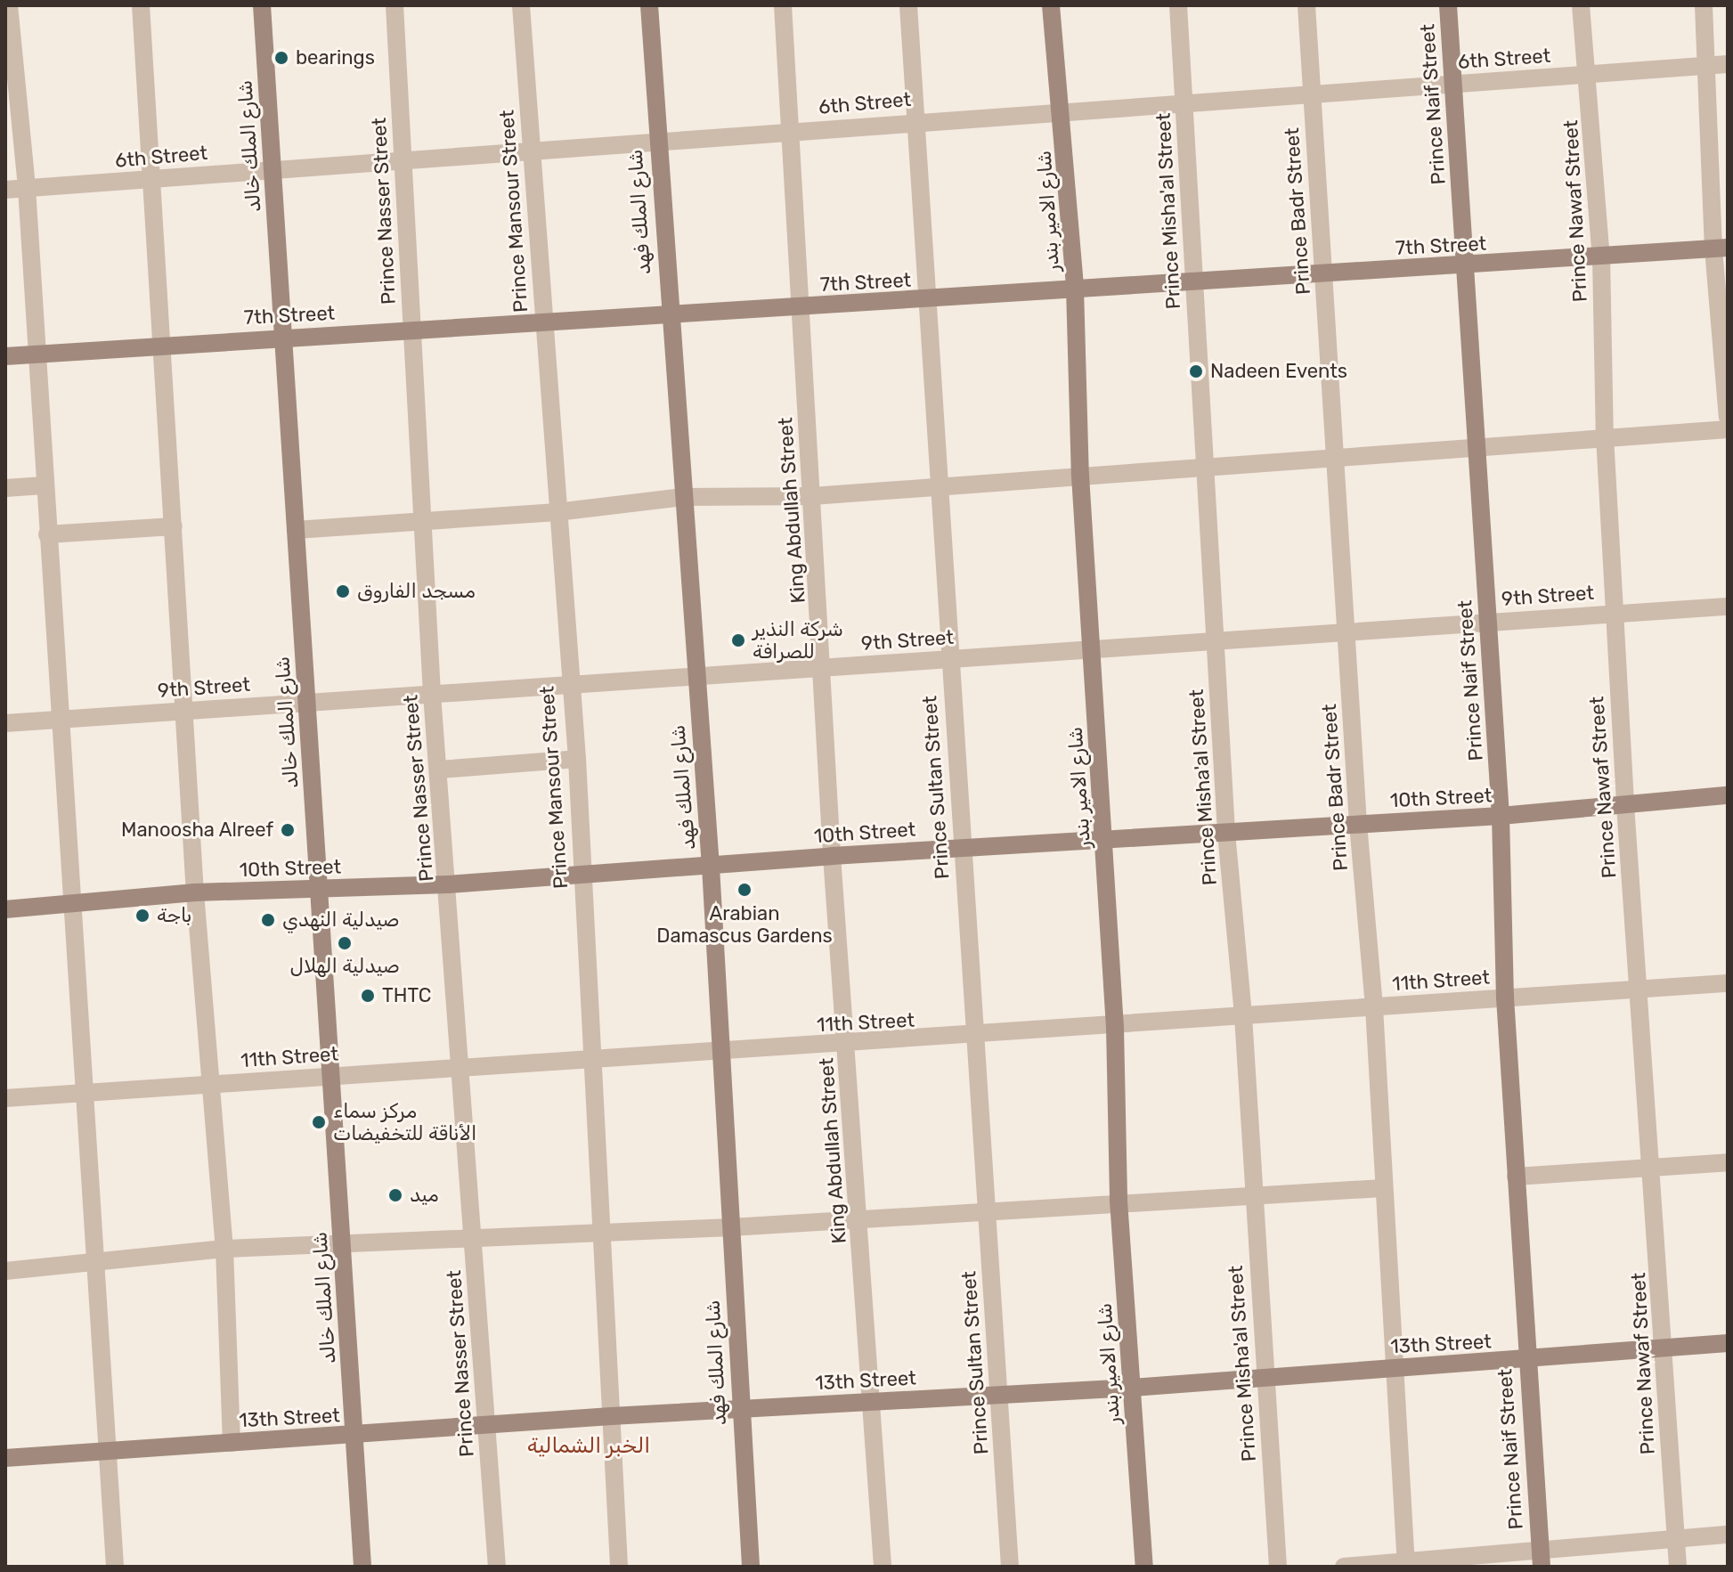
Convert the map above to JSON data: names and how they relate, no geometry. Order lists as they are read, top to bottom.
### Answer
{
  "streets": {
    "street": [
      "6th Street",
      "Prince Naif Street",
      "شارع الملك خالد",
      "Prince Nasser Street",
      "Prince Mansour Street",
      "شارع الامير بندر",
      "Prince Misha'al Street",
      "Prince Badr Street",
      "Prince Nawaf Street",
      "شارع الملك فهد",
      "7th Street",
      "King Abdullah Street",
      "9th Street",
      "Prince Sultan Street",
      "10th Street",
      "11th Street",
      "13th Street"
    ]
  },
  "crossings": [
    ["6th Street", "Prince Naif Street"],
    ["6th Street", "شارع الملك خالد"],
    ["6th Street", "Prince Nasser Street"],
    ["6th Street", "Prince Mansour Street"],
    ["6th Street", "شارع الامير بندر"],
    ["6th Street", "Prince Misha'al Street"],
    ["6th Street", "Prince Badr Street"],
    ["6th Street", "Prince Nawaf Street"],
    ["6th Street", "شارع الملك فهد"],
    ["6th Street", "King Abdullah Street"],
    ["6th Street", "Prince Sultan Street"],
    ["Prince Naif Street", "7th Street"],
    ["Prince Naif Street", "9th Street"],
    ["Prince Naif Street", "10th Street"],
    ["Prince Naif Street", "11th Street"],
    ["Prince Naif Street", "13th Street"],
    ["شارع الملك خالد", "7th Street"],
    ["شارع الملك خالد", "9th Street"],
    ["شارع الملك خالد", "10th Street"],
    ["شارع الملك خالد", "11th Street"],
    ["شارع الملك خالد", "13th Street"],
    ["Prince Nasser Street", "7th Street"],
    ["Prince Nasser Street", "9th Street"],
    ["Prince Nasser Street", "10th Street"],
    ["Prince Nasser Street", "11th Street"],
    ["Prince Nasser Street", "13th Street"],
    ["Prince Mansour Street", "7th Street"],
    ["Prince Mansour Street", "9th Street"],
    ["Prince Mansour Street", "10th Street"],
    ["Prince Mansour Street", "11th Street"],
    ["Prince Mansour Street", "13th Street"],
    ["شارع الامير بندر", "7th Street"],
    ["شارع الامير بندر", "9th Street"],
    ["شارع الامير بندر", "10th Street"],
    ["شارع الامير بندر", "11th Street"],
    ["شارع الامير بندر", "13th Street"],
    ["Prince Misha'al Street", "7th Street"],
    ["Prince Misha'al Street", "9th Street"],
    ["Prince Misha'al Street", "10th Street"],
    ["Prince Misha'al Street", "11th Street"],
    ["Prince Misha'al Street", "13th Street"],
    ["Prince Badr Street", "7th Street"],
    ["Prince Badr Street", "9th Street"],
    ["Prince Badr Street", "10th Street"],
    ["Prince Badr Street", "11th Street"],
    ["Prince Badr Street", "13th Street"],
    ["Prince Nawaf Street", "7th Street"],
    ["Prince Nawaf Street", "9th Street"],
    ["Prince Nawaf Street", "10th Street"],
    ["Prince Nawaf Street", "11th Street"],
    ["Prince Nawaf Street", "13th Street"],
    ["شارع الملك فهد", "7th Street"],
    ["شارع الملك فهد", "9th Street"],
    ["شارع الملك فهد", "10th Street"],
    ["شارع الملك فهد", "11th Street"],
    ["شارع الملك فهد", "13th Street"],
    ["7th Street", "King Abdullah Street"],
    ["7th Street", "Prince Sultan Street"],
    ["King Abdullah Street", "9th Street"],
    ["King Abdullah Street", "10th Street"],
    ["King Abdullah Street", "11th Street"],
    ["King Abdullah Street", "13th Street"],
    ["9th Street", "Prince Sultan Street"],
    ["Prince Sultan Street", "10th Street"],
    ["Prince Sultan Street", "11th Street"],
    ["Prince Sultan Street", "13th Street"]
  ],
  "districts": ["الخبر الشمالية"],
  "places": [
    "bearings",
    "Nadeen Events",
    "مسجد الفاروق",
    "شركة النذير للصرافة",
    "Manoosha Alreef",
    "Arabian Damascus Gardens",
    "باجة",
    "صيدلية النهدي",
    "صيدلية الهلال",
    "THTC",
    "مركز سماء الأناقة للتخفيضات",
    "ميد"
  ]
}
